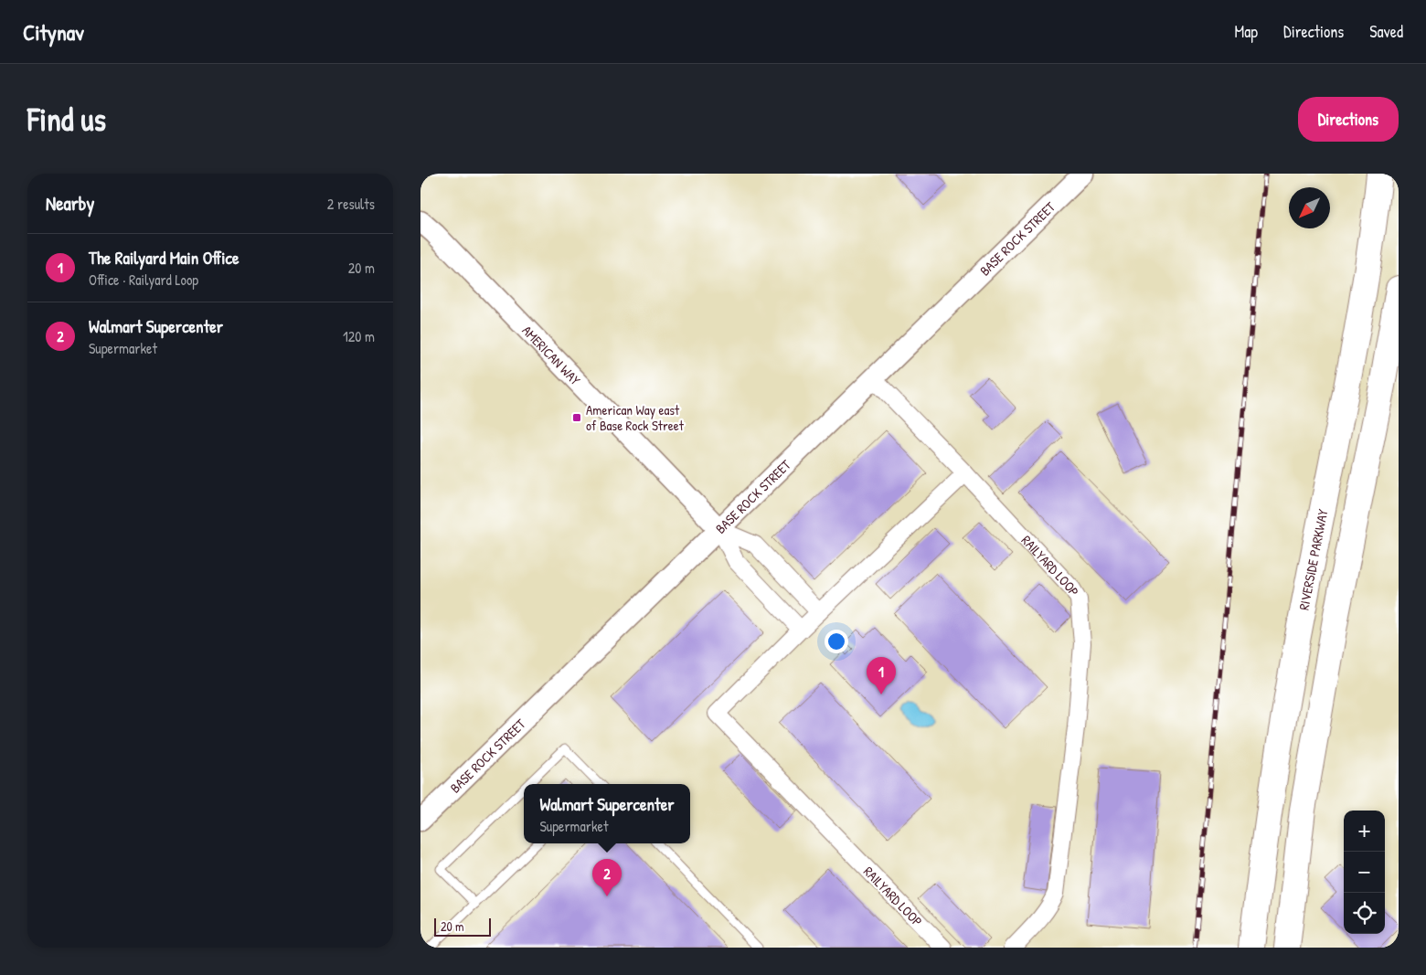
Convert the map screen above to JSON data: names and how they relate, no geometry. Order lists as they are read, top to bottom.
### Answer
{
  "streets": {
    "main road": ["RIVERSIDE PARKWAY"],
    "street": ["BASE ROCK STREET", "AMERICAN WAY", "RAILYARD LOOP"]
  },
  "crossings": [
    ["BASE ROCK STREET", "AMERICAN WAY"]
  ],
  "places": {
    "transit": ["American Way east of Base Rock Street"]
  },
  "scale_bar": "20 m",
  "north": "bottom left",
  "page": {
    "header": "Citynav",
    "nav": ["Map", "Directions", "Saved"],
    "buttons": "Directions",
    "title": "Find us",
    "heading": ["Nearby", "2 results"],
    "list": [
      {
        "mark": "1",
        "name": "The Railyard Main Office",
        "note": "Office · Railyard Loop",
        "value": "20 m"
      },
      {
        "mark": "2",
        "name": "Walmart Supercenter",
        "note": "Supermarket",
        "value": "120 m"
      }
    ],
    "pins": ["1", "2"],
    "popup": ["Walmart Supercenter", "Supermarket"],
    "map_buttons": ["+", "−"],
    "scale": "20 m"
  }
}
